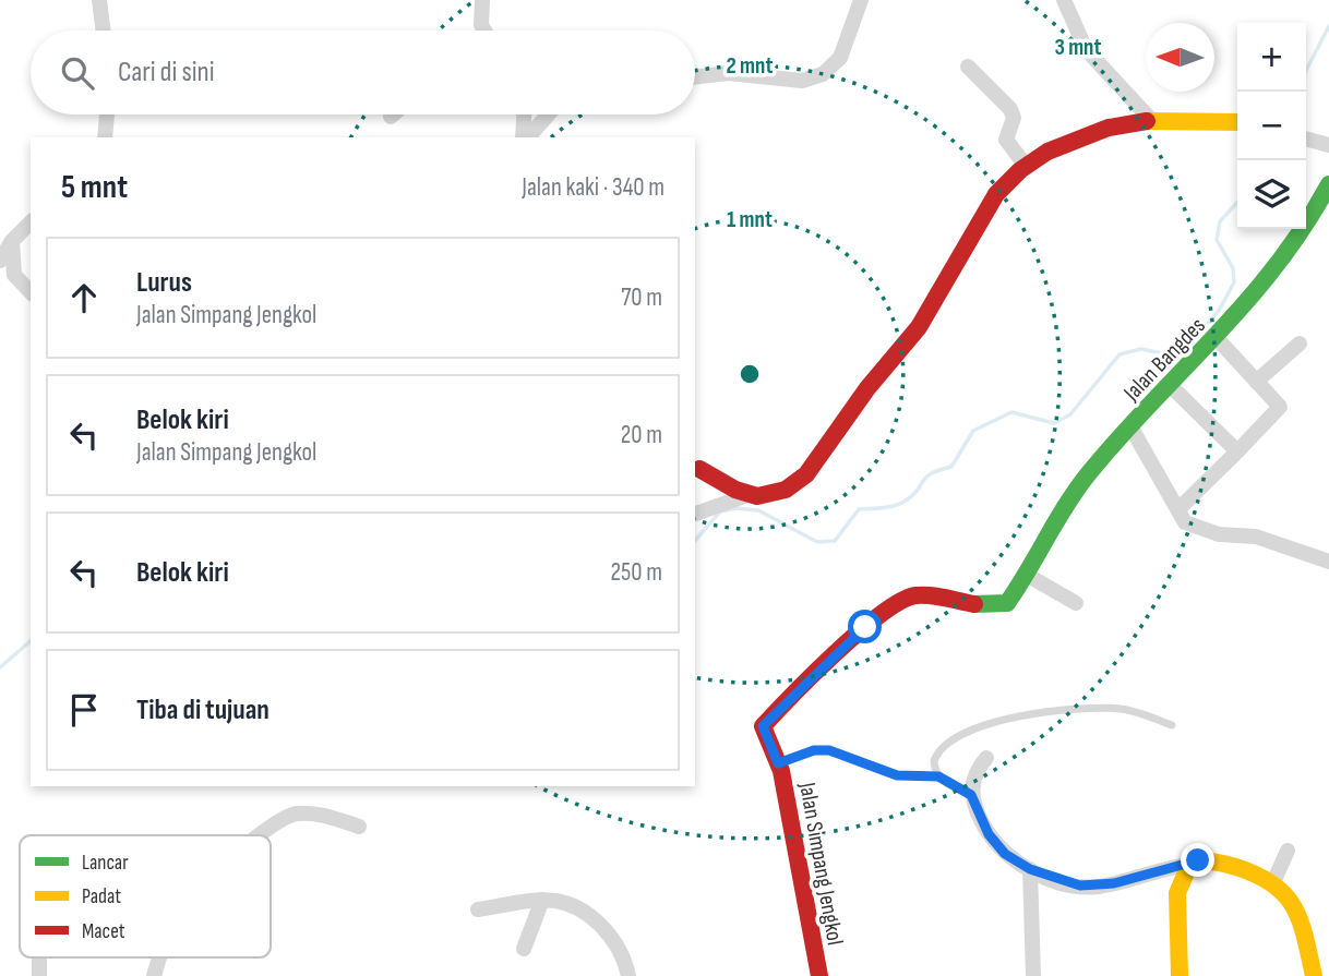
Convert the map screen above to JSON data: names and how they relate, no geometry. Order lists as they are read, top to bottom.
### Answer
{
  "streets": {
    "street": ["Jalan Bangdes", "Jalan Simpang Jengkol"]
  },
  "crossings": [
    ["Jalan Bangdes", "Jalan Simpang Jengkol"]
  ],
  "legend": ["Lancar", "Padat", "Macet"],
  "north": "left",
  "page": {
    "map_buttons": ["+", "−"],
    "search": "Cari di sini",
    "heading": ["5 mnt", "Jalan kaki · 340 m"],
    "list": [
      ["Lurus", "Jalan Simpang Jengkol", "70 m"],
      ["Belok kiri", "Jalan Simpang Jengkol", "20 m"],
      ["Belok kiri", "250 m"],
      "Tiba di tujuan"
    ]
  },
  "rings": ["3 mnt", "2 mnt", "1 mnt"]
}
